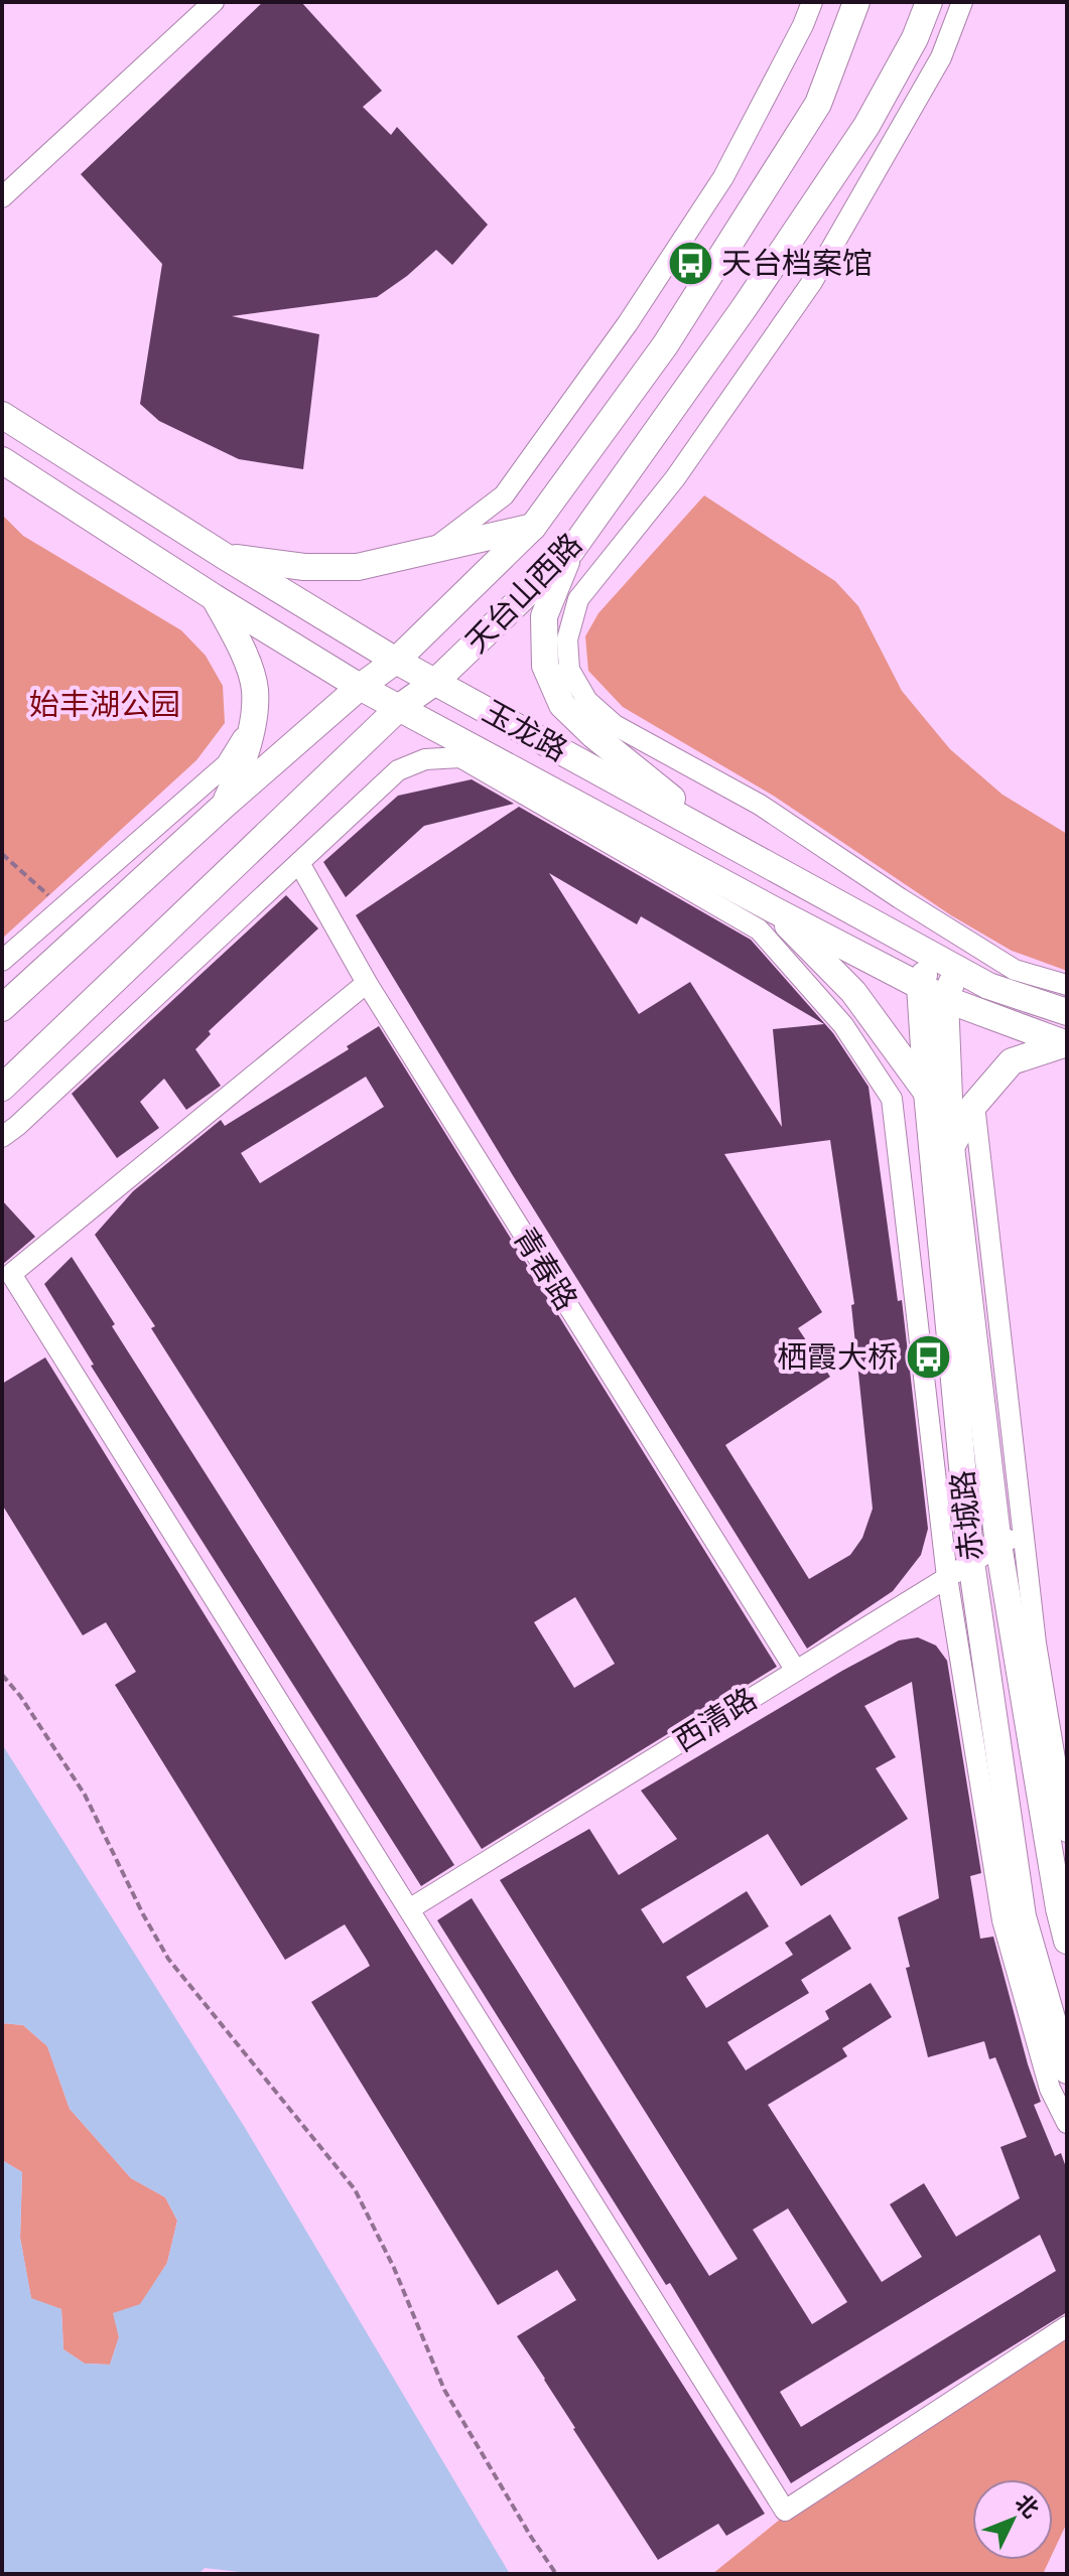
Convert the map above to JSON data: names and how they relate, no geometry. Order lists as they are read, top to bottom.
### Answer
{
  "streets": {
    "main road": ["天台山西路", "玉龙路", "赤城路"],
    "street": ["青春路", "西清路"]
  },
  "crossings": [
    ["天台山西路", "玉龙路"],
    ["玉龙路", "赤城路"],
    ["青春路", "西清路"],
    ["赤城路", "西清路"]
  ],
  "parks": ["始丰湖公园"],
  "places": {
    "bus stop": ["天台档案馆", "栖霞大桥"]
  },
  "north": "top right"
}
